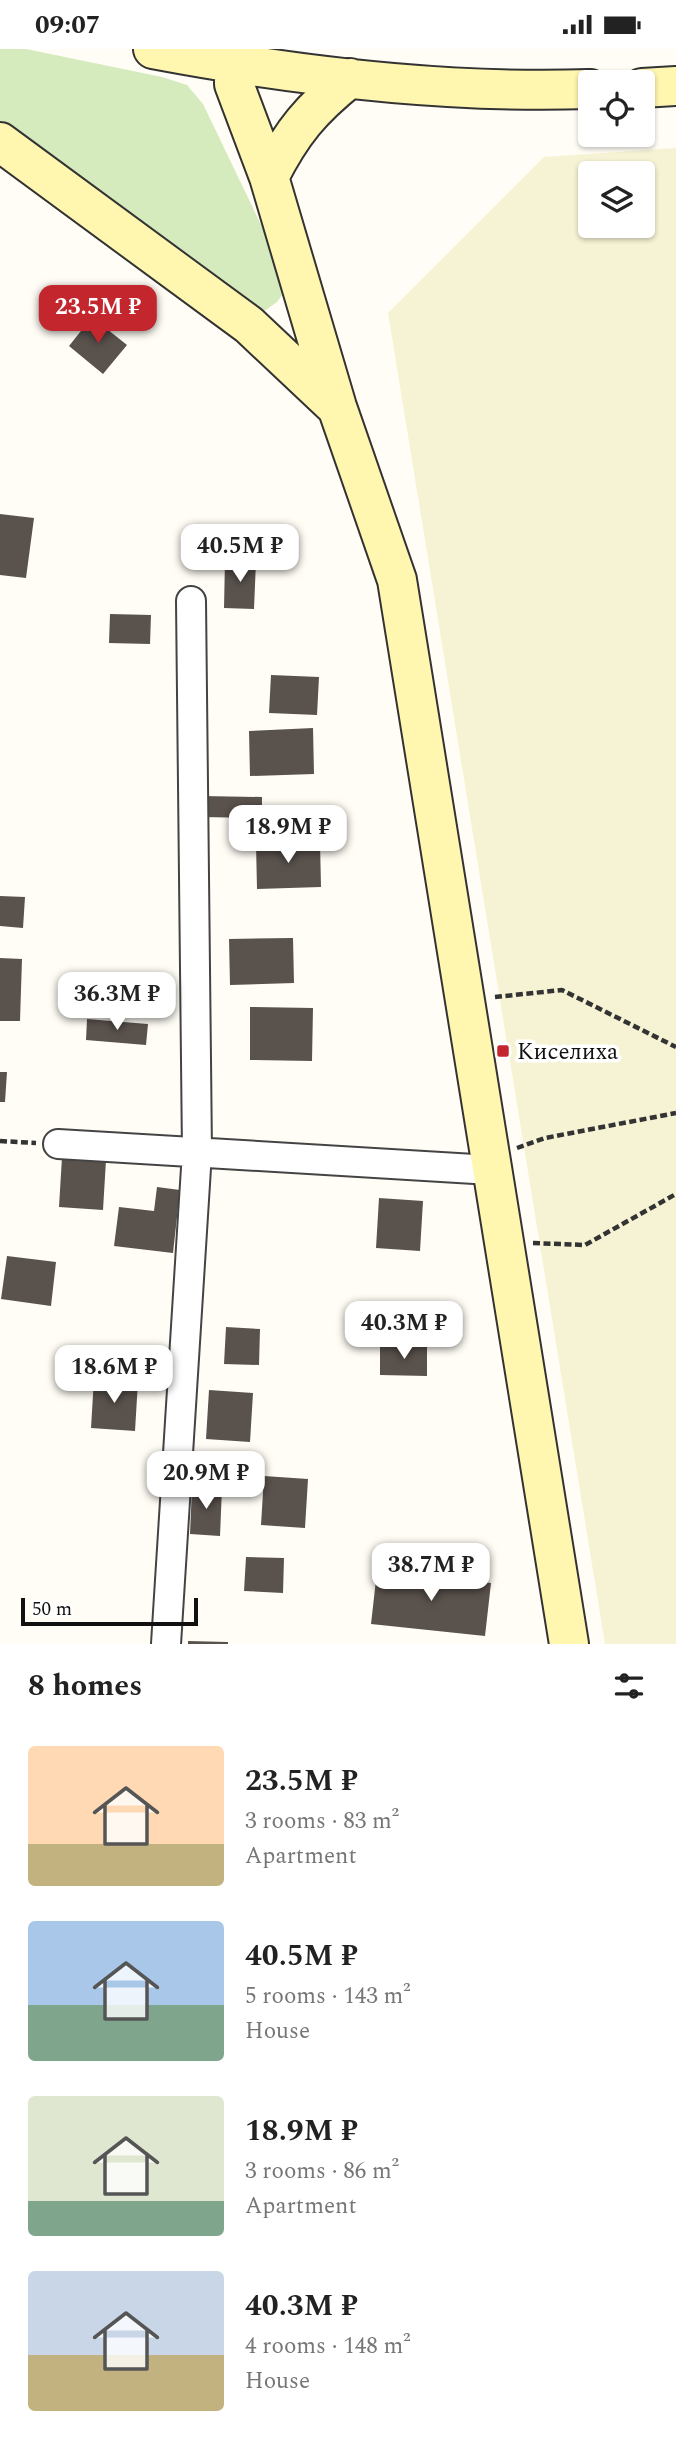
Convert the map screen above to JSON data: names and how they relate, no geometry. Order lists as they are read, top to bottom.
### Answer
{
  "places": {
    "transit": ["Киселиха"]
  },
  "scale_bar": "50 m",
  "page": {
    "status": "09:07",
    "price": [
      "23.5M ₽",
      "40.5M ₽",
      "18.9M ₽",
      "36.3M ₽",
      "40.3M ₽",
      "18.6M ₽",
      "20.9M ₽",
      "38.7M ₽"
    ],
    "scale": "50 m",
    "heading": "8 homes",
    "list": [
      {
        "name": "23.5M ₽",
        "note": "3 rooms · 83 m² · Apartment"
      },
      {
        "name": "40.5M ₽",
        "note": "5 rooms · 143 m² · House"
      },
      {
        "name": "18.9M ₽",
        "note": "3 rooms · 86 m² · Apartment"
      },
      {
        "name": "40.3M ₽",
        "note": "4 rooms · 148 m² · House"
      }
    ]
  }
}
